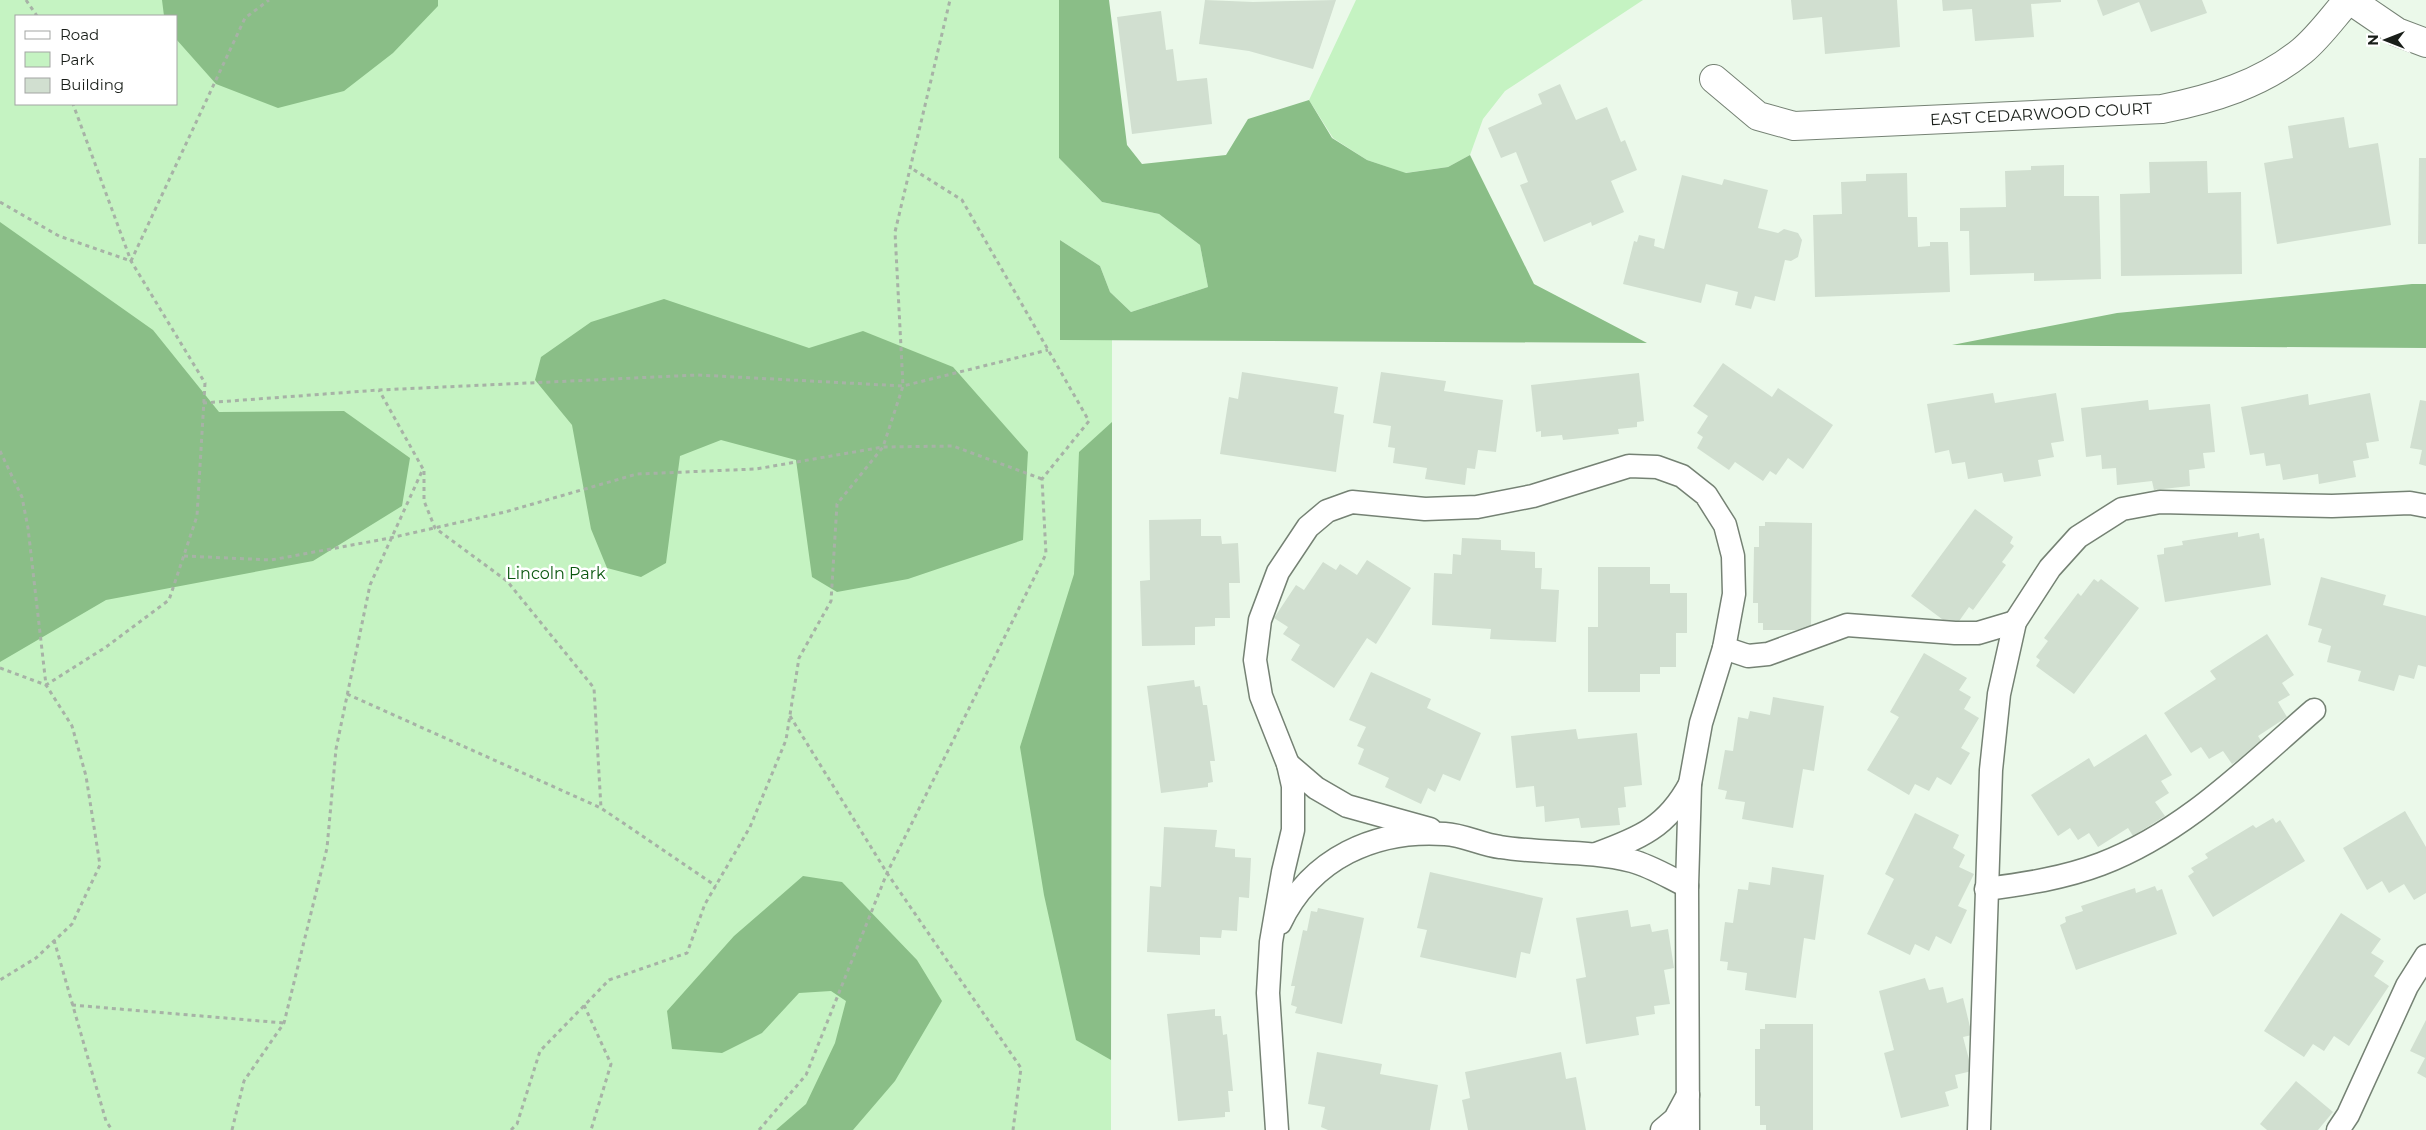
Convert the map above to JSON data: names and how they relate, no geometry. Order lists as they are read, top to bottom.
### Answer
{
  "streets": {
    "street": ["EAST CEDARWOOD COURT"]
  },
  "parks": ["Lincoln Park"],
  "legend": ["Road", "Park", "Building"],
  "north": "left"
}
